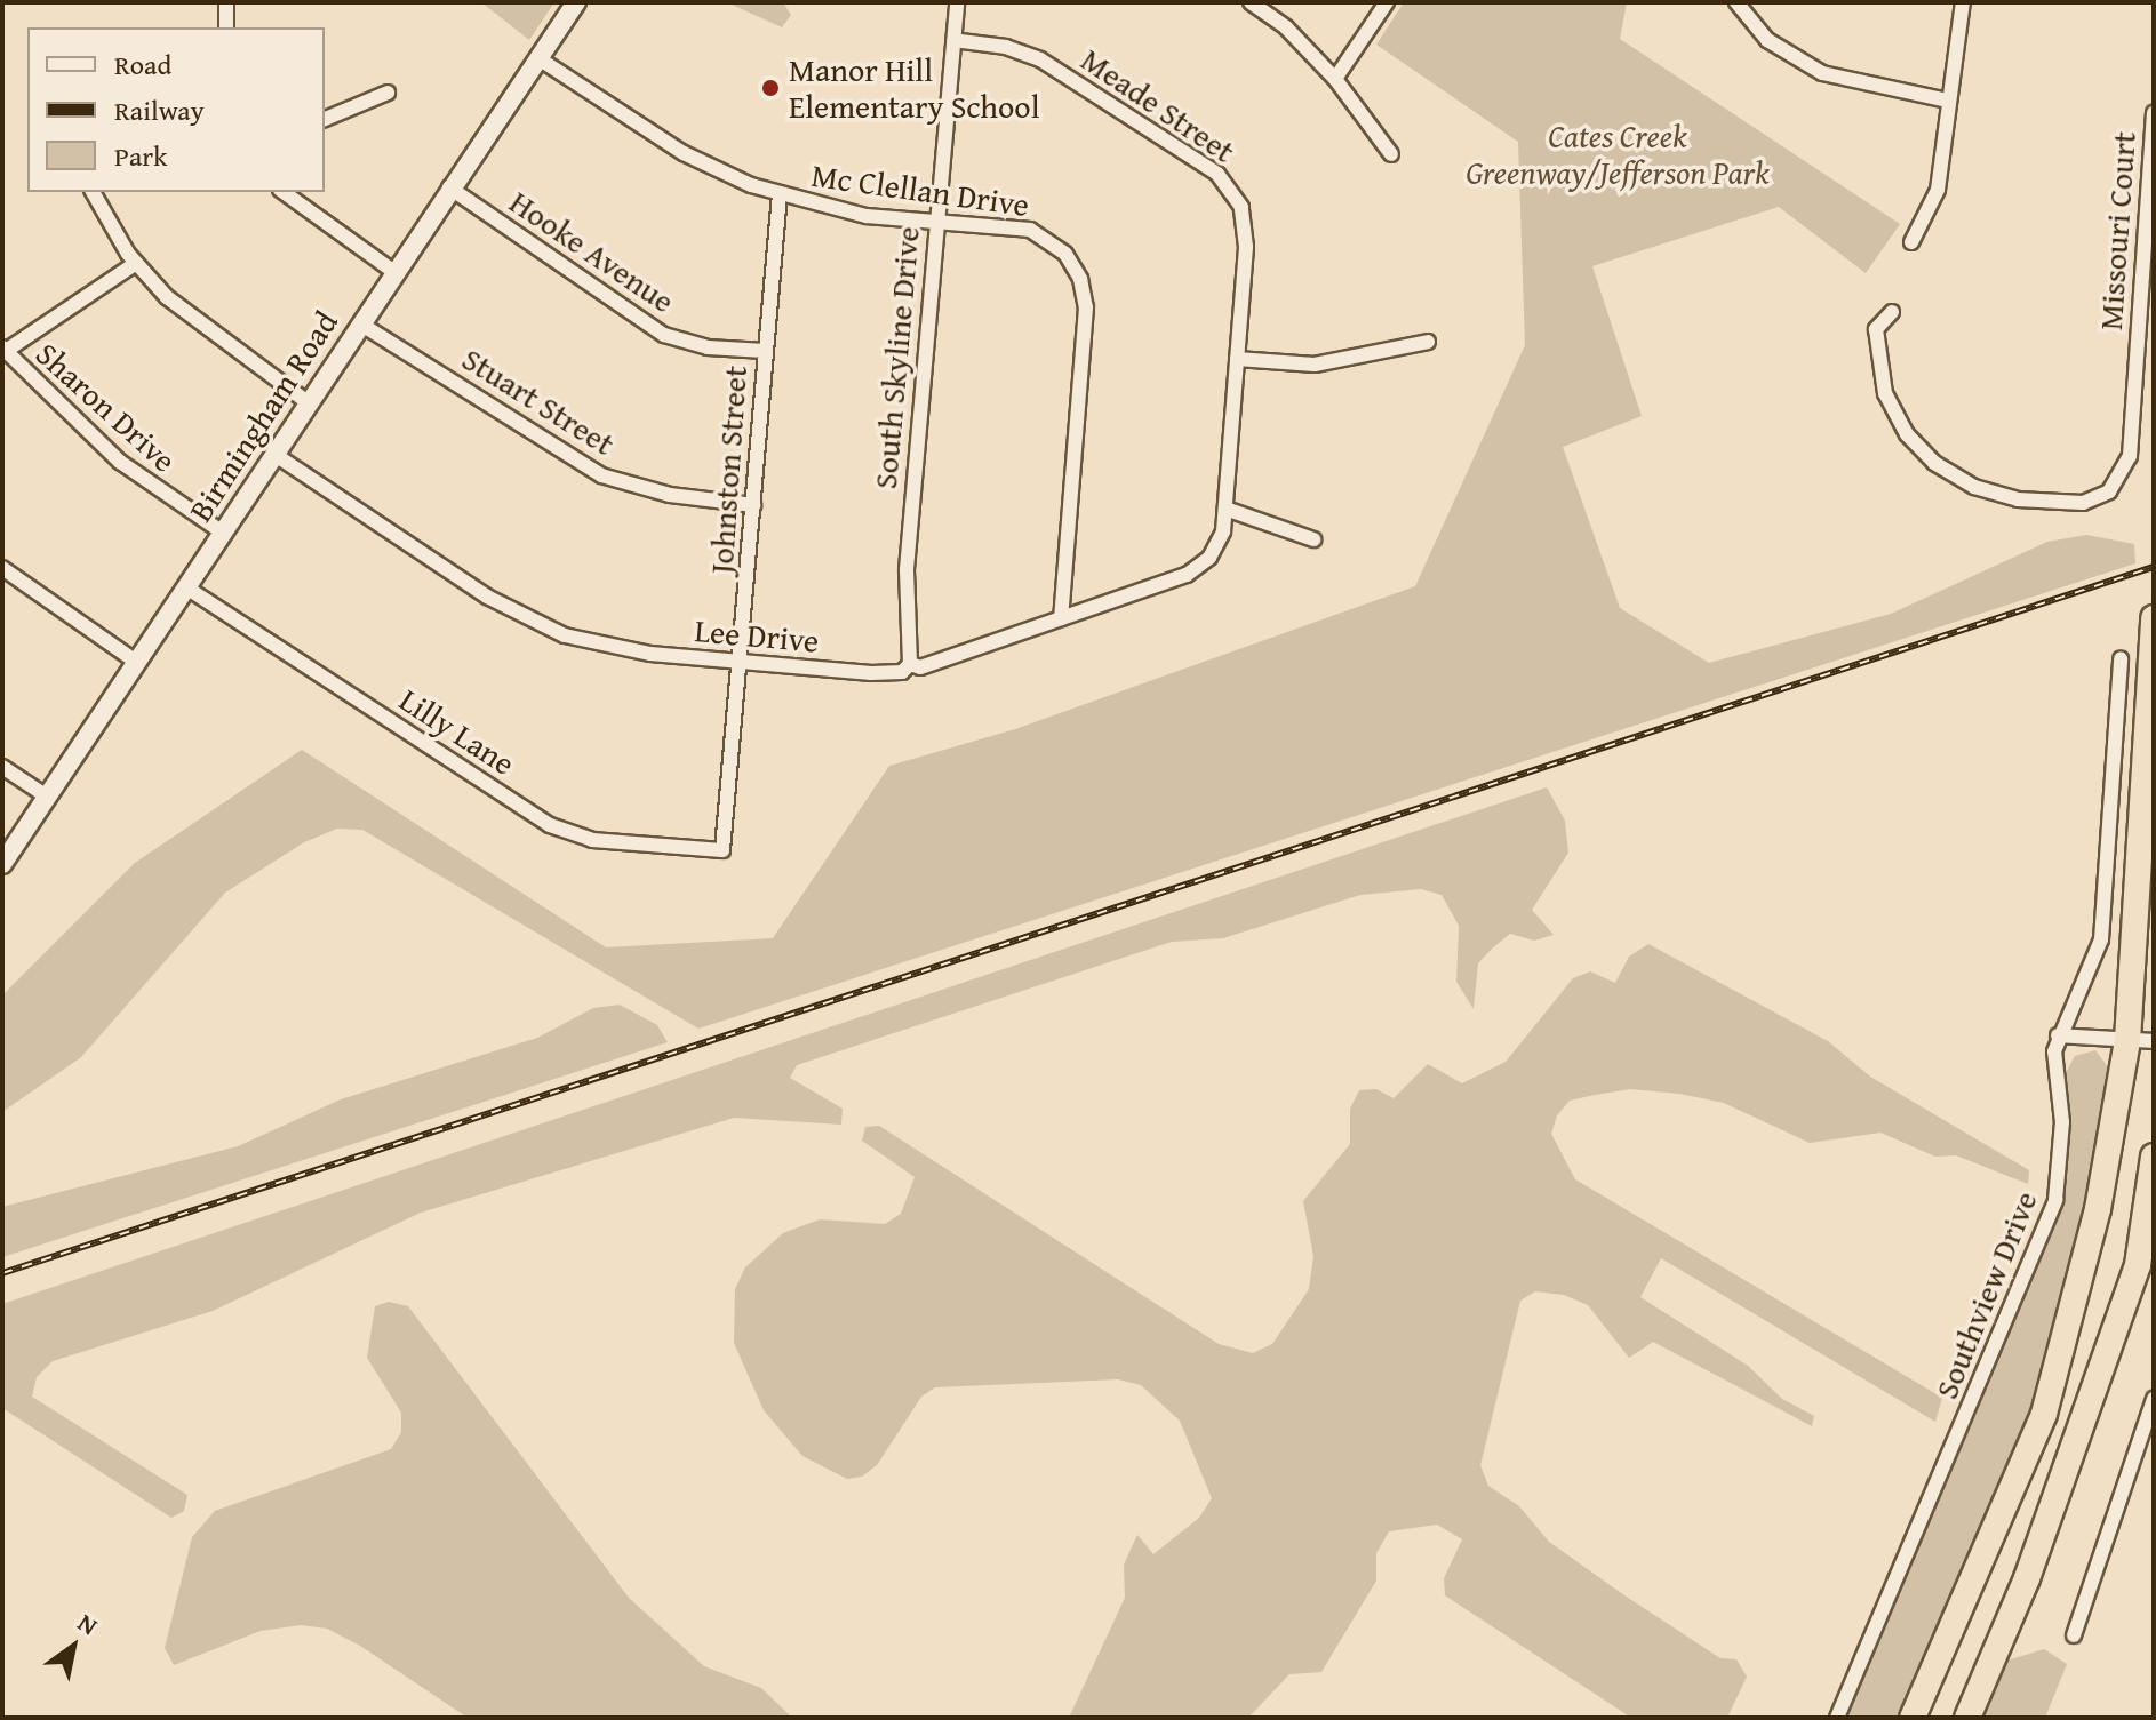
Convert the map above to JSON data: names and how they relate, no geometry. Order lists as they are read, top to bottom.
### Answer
{
  "streets": {
    "street": [
      "Meade Street",
      "Mc Clellan Drive",
      "Missouri Court",
      "Hooke Avenue",
      "South Skyline Drive",
      "Stuart Street",
      "Sharon Drive",
      "Birmingham Road",
      "Johnston Street",
      "Lee Drive",
      "Lilly Lane",
      "Southview Drive"
    ]
  },
  "crossings": [
    ["Meade Street", "South Skyline Drive"],
    ["Meade Street", "Lee Drive"],
    ["Mc Clellan Drive", "South Skyline Drive"],
    ["Mc Clellan Drive", "Birmingham Road"],
    ["Mc Clellan Drive", "Johnston Street"],
    ["Mc Clellan Drive", "Lee Drive"],
    ["Hooke Avenue", "Birmingham Road"],
    ["Hooke Avenue", "Johnston Street"],
    ["South Skyline Drive", "Lee Drive"],
    ["Stuart Street", "Birmingham Road"],
    ["Stuart Street", "Johnston Street"],
    ["Sharon Drive", "Birmingham Road"],
    ["Birmingham Road", "Lee Drive"],
    ["Birmingham Road", "Lilly Lane"],
    ["Johnston Street", "Lee Drive"],
    ["Johnston Street", "Lilly Lane"]
  ],
  "parks": ["Cates Creek Greenway/Jefferson Park"],
  "places": ["Manor Hill Elementary School"],
  "legend": ["Road", "Railway", "Park"],
  "north": "top right"
}
